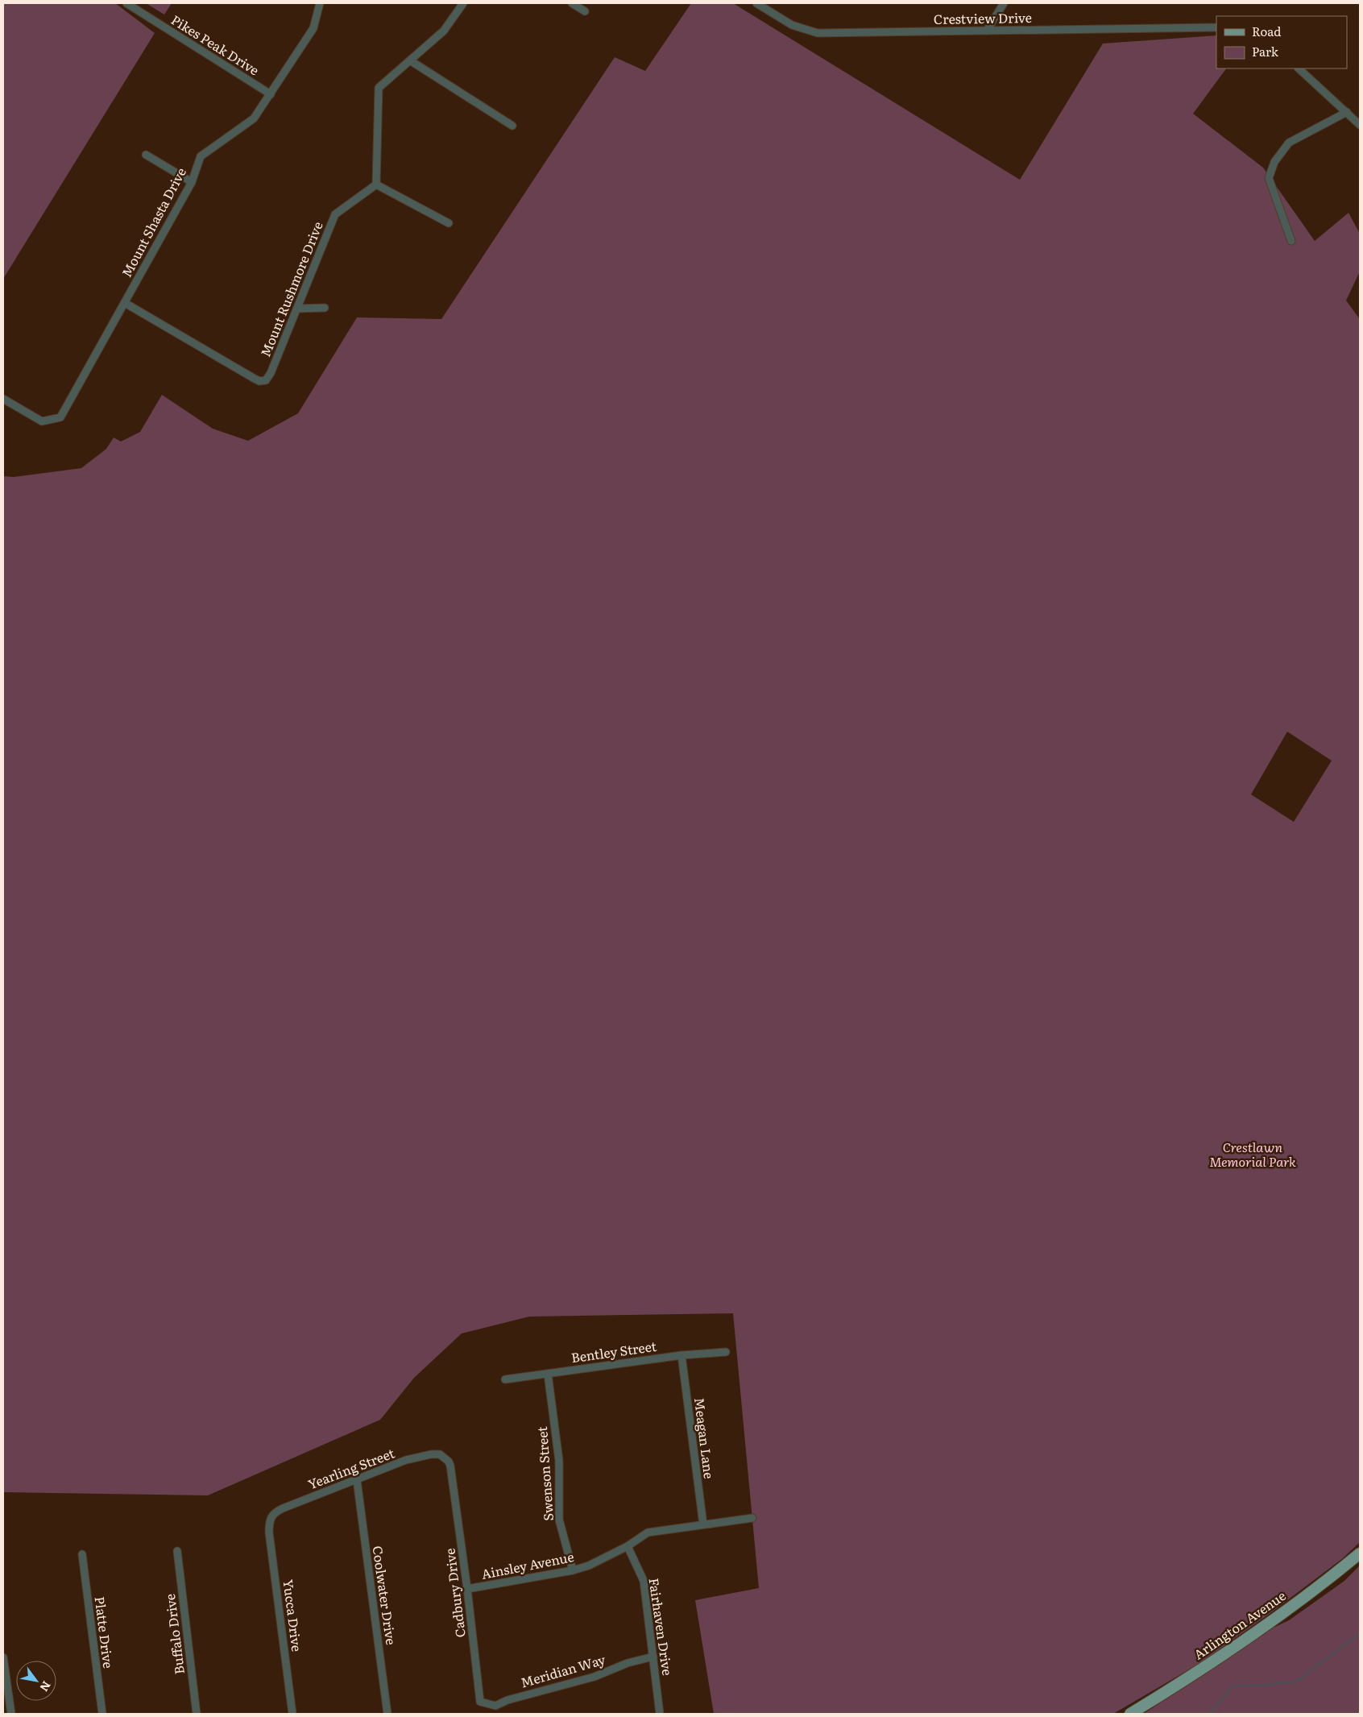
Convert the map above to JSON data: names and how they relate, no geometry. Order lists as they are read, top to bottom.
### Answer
{
  "streets": {
    "main road": ["Arlington Avenue"],
    "street": [
      "Crestview Drive",
      "Pikes Peak Drive",
      "Mount Shasta Drive",
      "Mount Rushmore Drive",
      "Bentley Street",
      "Meagan Lane",
      "Yearling Street",
      "Swenson Street",
      "Ainsley Avenue",
      "Cadbury Drive",
      "Coolwater Drive",
      "Yucca Drive",
      "Fairhaven Drive",
      "Platte Drive",
      "Buffalo Drive",
      "Meridian Way"
    ]
  },
  "crossings": [
    ["Pikes Peak Drive", "Mount Shasta Drive"],
    ["Mount Shasta Drive", "Mount Rushmore Drive"],
    ["Bentley Street", "Meagan Lane"],
    ["Bentley Street", "Swenson Street"],
    ["Meagan Lane", "Ainsley Avenue"],
    ["Yearling Street", "Cadbury Drive"],
    ["Yearling Street", "Coolwater Drive"],
    ["Yearling Street", "Yucca Drive"],
    ["Swenson Street", "Ainsley Avenue"],
    ["Ainsley Avenue", "Cadbury Drive"],
    ["Ainsley Avenue", "Fairhaven Drive"],
    ["Cadbury Drive", "Meridian Way"],
    ["Fairhaven Drive", "Meridian Way"]
  ],
  "parks": ["Crestlawn Memorial Park"],
  "legend": ["Road", "Park"],
  "north": "bottom right"
}
